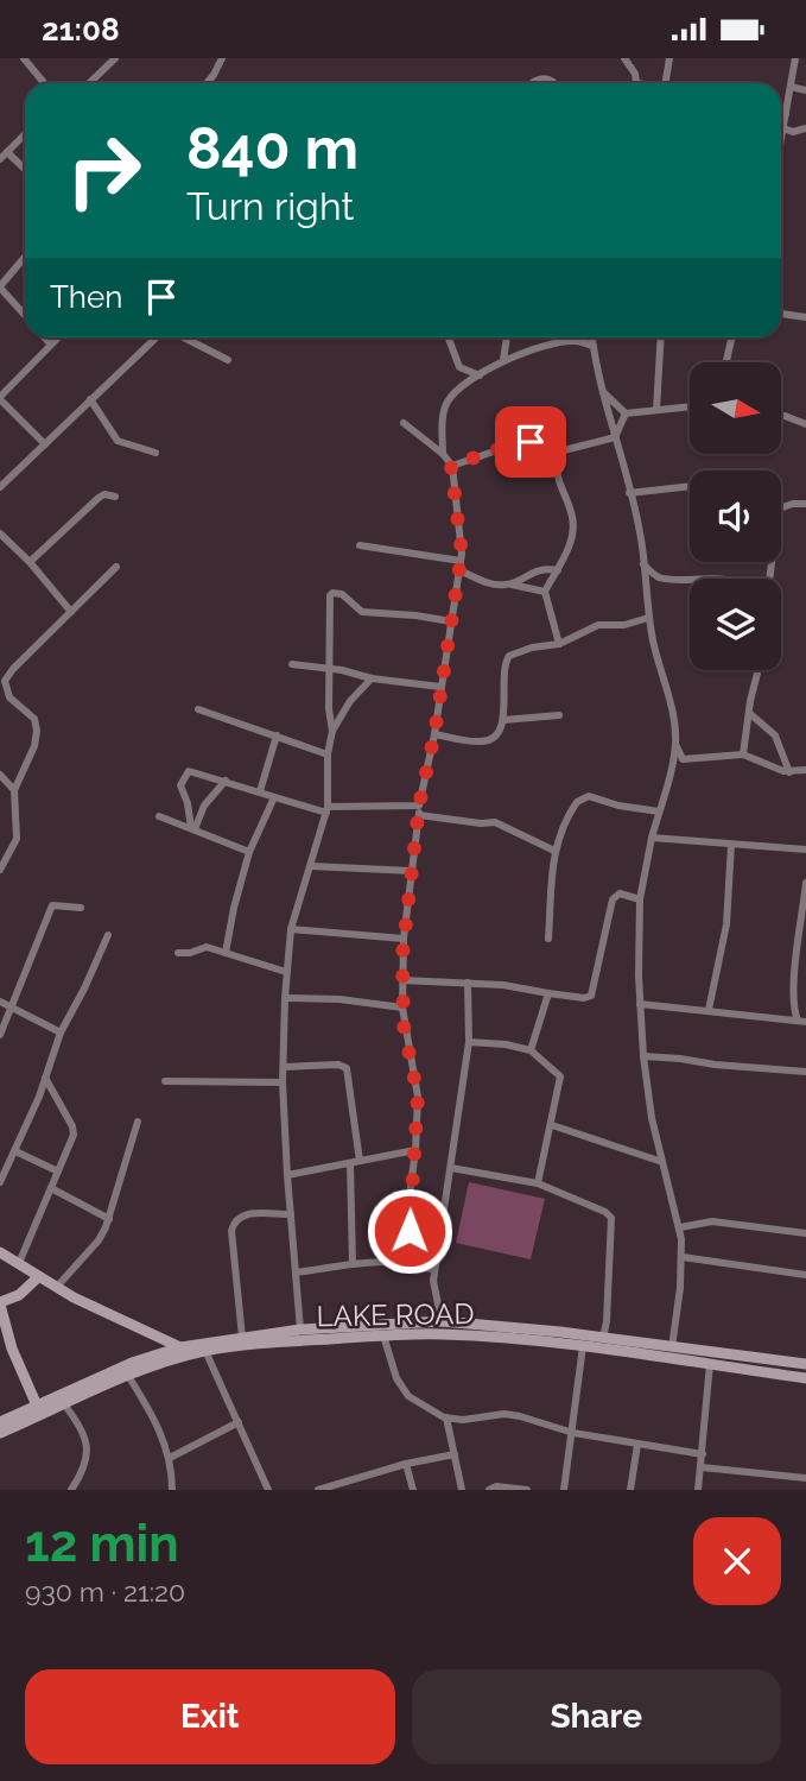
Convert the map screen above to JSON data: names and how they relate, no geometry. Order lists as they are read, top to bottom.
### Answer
{
  "streets": {
    "main road": ["LAKE ROAD"]
  },
  "north": "right",
  "page": {
    "status": "21:08",
    "turn": ["840 m", "Turn right"],
    "then": "Then",
    "heading": ["12 min", "930 m · 21:20"],
    "buttons": ["Exit", "Share"]
  }
}
